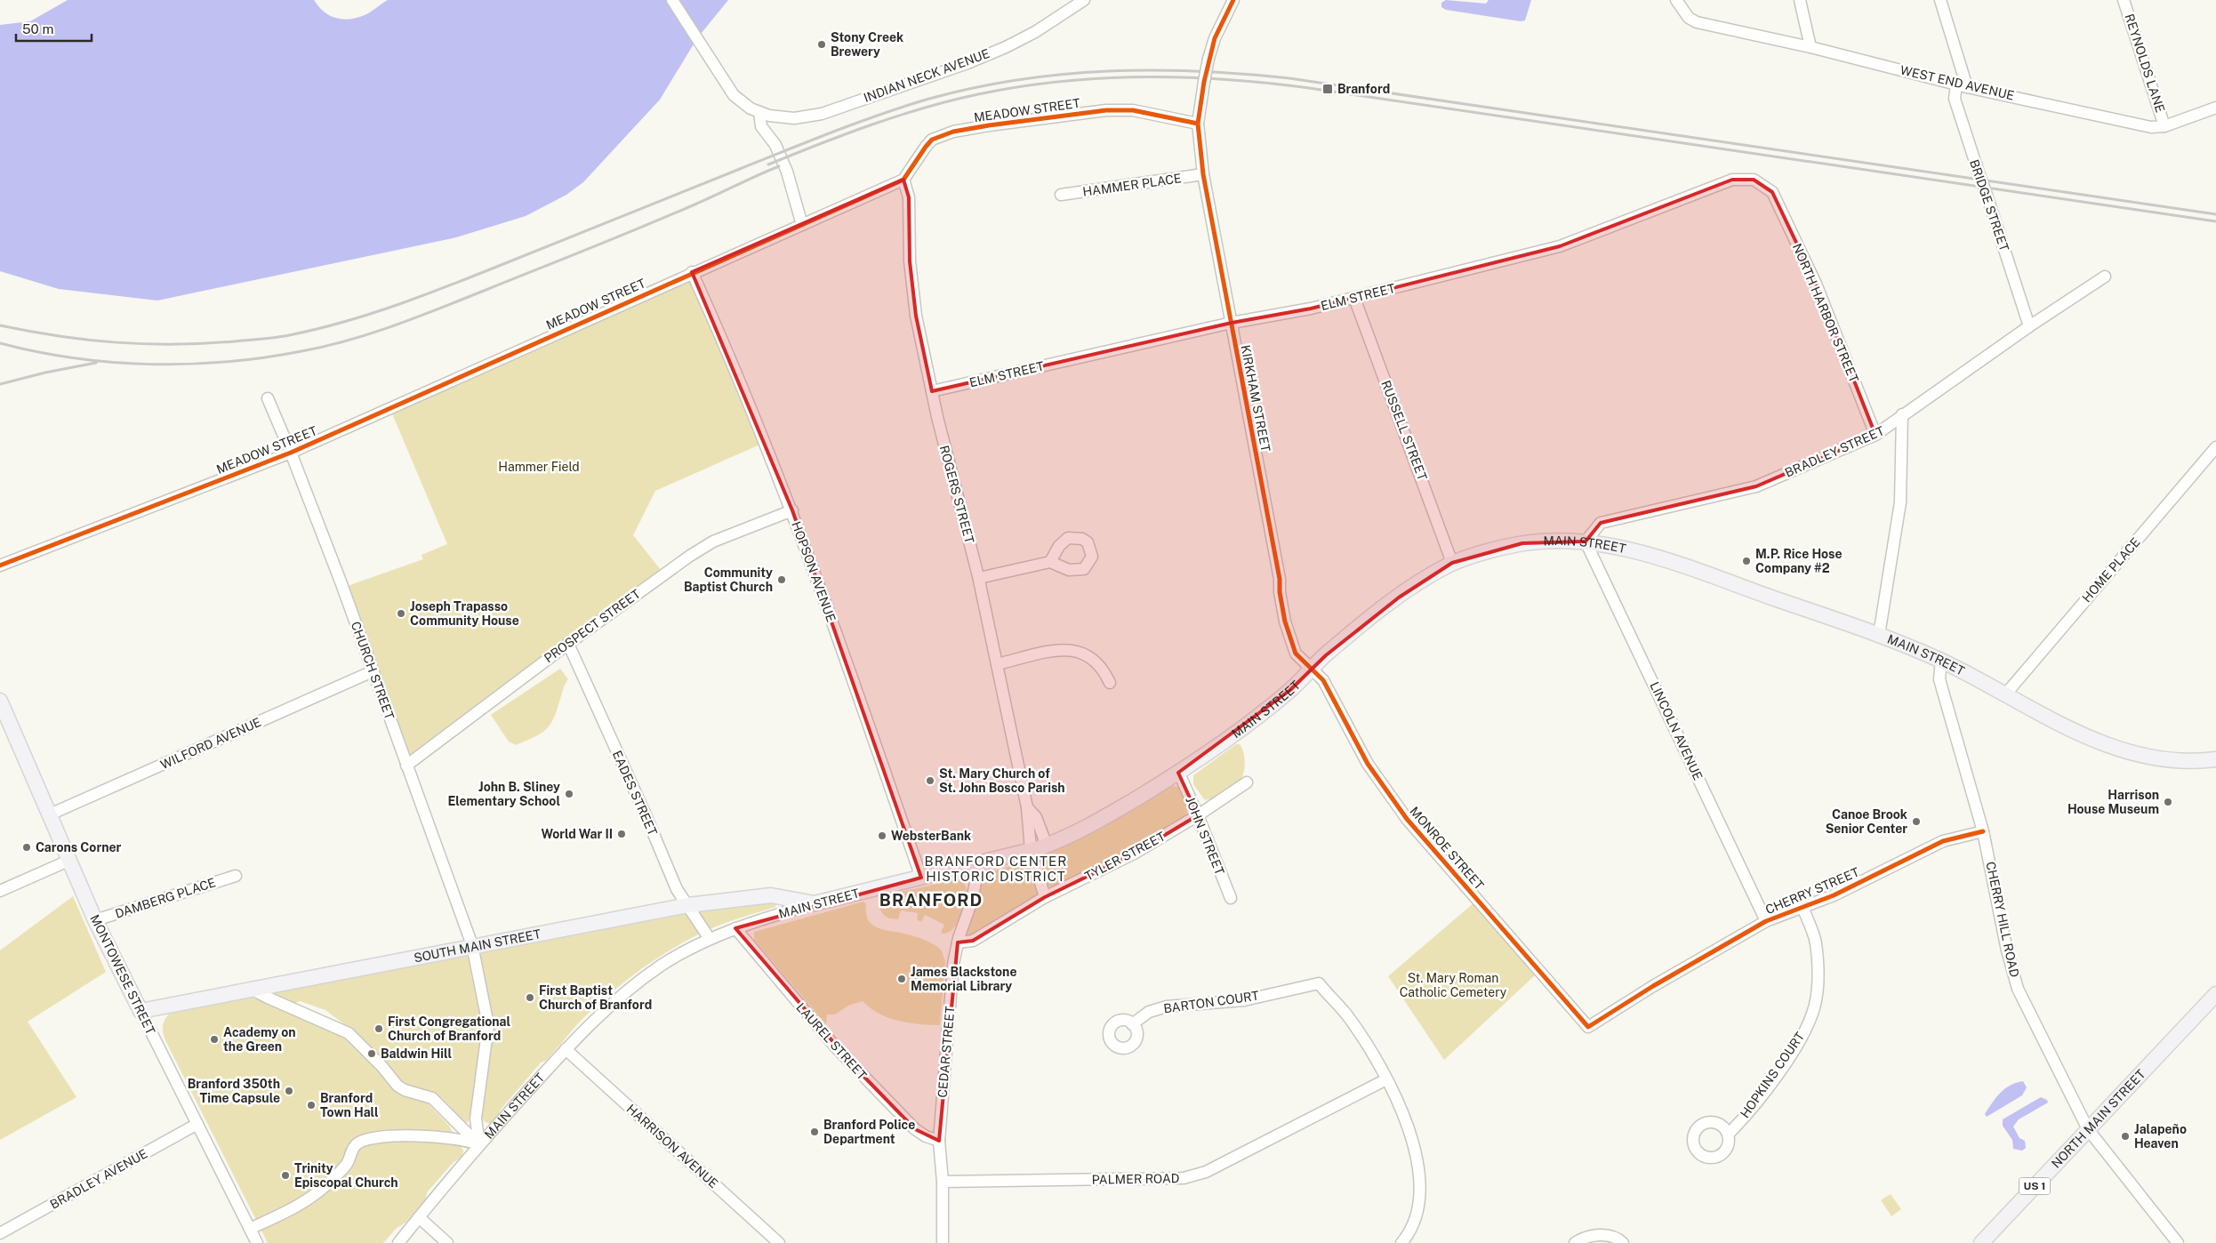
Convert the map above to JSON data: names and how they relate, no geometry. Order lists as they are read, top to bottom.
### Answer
{
  "streets": {
    "main road": [
      "MAIN STREET",
      "SOUTH MAIN STREET",
      "MONTOWESE STREET",
      "NORTH MAIN STREET",
      "US 1"
    ],
    "street": [
      "REYNOLDS LANE",
      "INDIAN NECK AVENUE",
      "WEST END AVENUE",
      "MEADOW STREET",
      "HAMMER PLACE",
      "BRIDGE STREET",
      "ELM STREET",
      "NORTH HARBOR STREET",
      "KIRKHAM STREET",
      "RUSSELL STREET",
      "BRADLEY STREET",
      "ROGERS STREET",
      "HOME PLACE",
      "HOPSON AVENUE",
      "PROSPECT STREET",
      "CHURCH STREET",
      "LINCOLN AVENUE",
      "WILFORD AVENUE",
      "EADES STREET",
      "JOHN STREET",
      "MONROE STREET",
      "TYLER STREET",
      "CHERRY STREET",
      "DAMBERG PLACE",
      "CHERRY HILL ROAD",
      "BARTON COURT",
      "LAUREL STREET",
      "CEDAR STREET",
      "HOPKINS COURT",
      "HARRISON AVENUE",
      "BRADLEY AVENUE",
      "PALMER ROAD"
    ]
  },
  "crossings": [
    ["REYNOLDS LANE", "WEST END AVENUE"],
    ["WEST END AVENUE", "BRIDGE STREET"],
    ["MEADOW STREET", "KIRKHAM STREET"],
    ["MEADOW STREET", "ROGERS STREET"],
    ["MEADOW STREET", "HOPSON AVENUE"],
    ["MEADOW STREET", "CHURCH STREET"],
    ["HAMMER PLACE", "KIRKHAM STREET"],
    ["BRIDGE STREET", "BRADLEY STREET"],
    ["ELM STREET", "NORTH HARBOR STREET"],
    ["ELM STREET", "KIRKHAM STREET"],
    ["ELM STREET", "RUSSELL STREET"],
    ["ELM STREET", "ROGERS STREET"],
    ["NORTH HARBOR STREET", "BRADLEY STREET"],
    ["KIRKHAM STREET", "MAIN STREET"],
    ["KIRKHAM STREET", "MONROE STREET"],
    ["RUSSELL STREET", "MAIN STREET"],
    ["BRADLEY STREET", "MAIN STREET"],
    ["BRADLEY STREET", "LINCOLN AVENUE"],
    ["ROGERS STREET", "MAIN STREET"],
    ["ROGERS STREET", "TYLER STREET"],
    ["MAIN STREET", "HOME PLACE"],
    ["MAIN STREET", "HOPSON AVENUE"],
    ["MAIN STREET", "CHURCH STREET"],
    ["MAIN STREET", "LINCOLN AVENUE"],
    ["MAIN STREET", "EADES STREET"],
    ["MAIN STREET", "JOHN STREET"],
    ["MAIN STREET", "MONROE STREET"],
    ["MAIN STREET", "CHERRY HILL ROAD"],
    ["MAIN STREET", "SOUTH MAIN STREET"],
    ["MAIN STREET", "LAUREL STREET"],
    ["MAIN STREET", "CEDAR STREET"],
    ["MAIN STREET", "HARRISON AVENUE"],
    ["HOPSON AVENUE", "PROSPECT STREET"],
    ["PROSPECT STREET", "CHURCH STREET"],
    ["PROSPECT STREET", "EADES STREET"],
    ["CHURCH STREET", "WILFORD AVENUE"],
    ["CHURCH STREET", "SOUTH MAIN STREET"],
    ["LINCOLN AVENUE", "CHERRY STREET"],
    ["WILFORD AVENUE", "MONTOWESE STREET"],
    ["EADES STREET", "SOUTH MAIN STREET"],
    ["JOHN STREET", "TYLER STREET"],
    ["MONROE STREET", "CHERRY STREET"],
    ["TYLER STREET", "CEDAR STREET"],
    ["CHERRY STREET", "CHERRY HILL ROAD"],
    ["CHERRY STREET", "HOPKINS COURT"],
    ["DAMBERG PLACE", "MONTOWESE STREET"],
    ["CHERRY HILL ROAD", "NORTH MAIN STREET"],
    ["SOUTH MAIN STREET", "MONTOWESE STREET"],
    ["MONTOWESE STREET", "BRADLEY AVENUE"],
    ["BARTON COURT", "PALMER ROAD"],
    ["LAUREL STREET", "CEDAR STREET"],
    ["CEDAR STREET", "PALMER ROAD"]
  ],
  "districts": ["BRANFORD CENTER HISTORIC DISTRICT", "BRANFORD"],
  "parks": ["Hammer Field", "St. Mary Roman Catholic Cemetery"],
  "places": {
    "other": [
      "Stony Creek Brewery",
      "M.P. Rice Hose Company #2",
      "Community Baptist Church",
      "Joseph Trapasso Community House",
      "St. Mary Church of St. John Bosco Parish",
      "John B. Sliney Elementary School",
      "Harrison House Museum",
      "Canoe Brook Senior Center",
      "World War II",
      "WebsterBank",
      "Carons Corner",
      "James Blackstone Memorial Library",
      "First Baptist Church of Branford",
      "First Congregational Church of Branford",
      "Academy on the Green",
      "Baldwin Hill",
      "Branford 350th Time Capsule",
      "Branford Town Hall",
      "Branford Police Department",
      "Jalapeño Heaven",
      "Trinity Episcopal Church"
    ],
    "transit": ["Branford"]
  },
  "scale_bar": "50 m"
}
